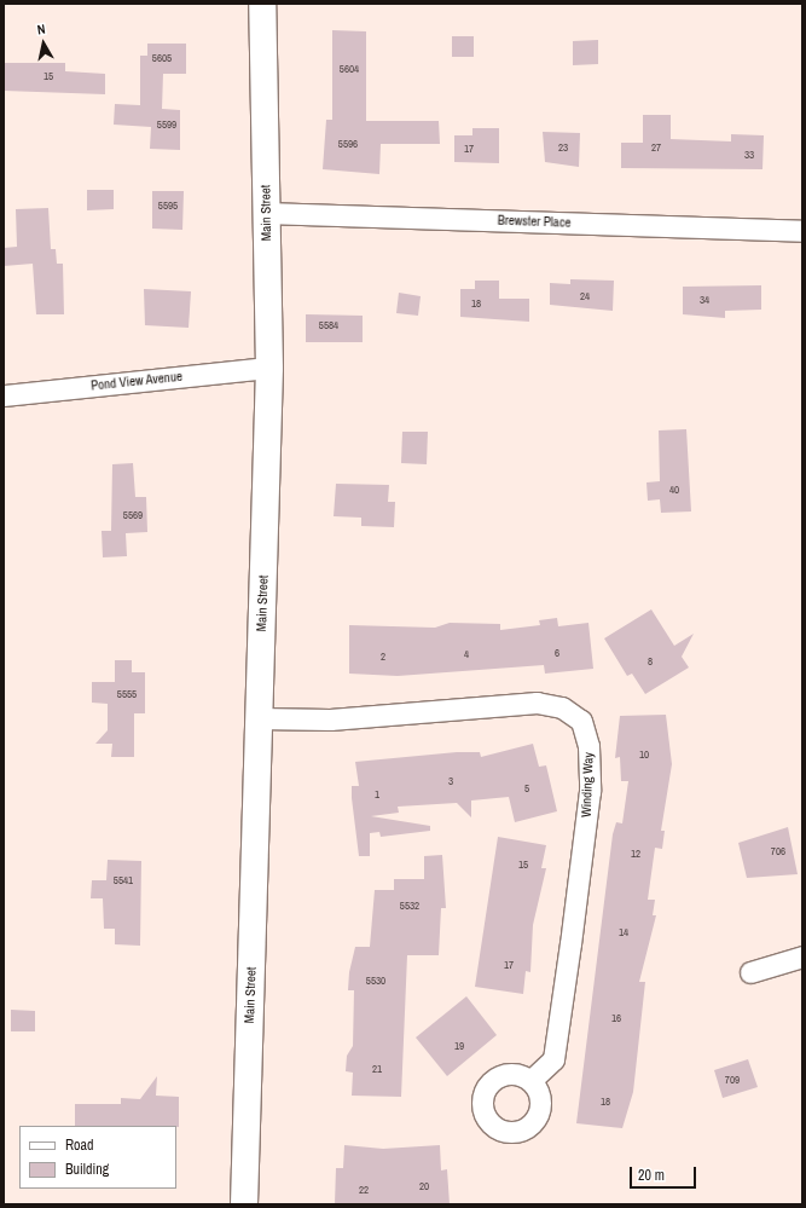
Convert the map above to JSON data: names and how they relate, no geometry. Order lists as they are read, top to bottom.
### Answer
{
  "streets": {
    "main road": ["Main Street"],
    "street": ["Brewster Place", "Pond View Avenue", "Winding Way"]
  },
  "crossings": [
    ["Main Street", "Brewster Place"],
    ["Main Street", "Pond View Avenue"],
    ["Main Street", "Winding Way"]
  ],
  "house_numbers": [
    "5605",
    "5604",
    "15",
    "5599",
    "5596",
    "23",
    "27",
    "17",
    "33",
    "5595",
    "24",
    "34",
    "18",
    "5584",
    "40",
    "5569",
    "6",
    "4",
    "2",
    "8",
    "5555",
    "10",
    "3",
    "5",
    "1",
    "706",
    "12",
    "15",
    "5541",
    "5532",
    "14",
    "17",
    "5530",
    "16",
    "19",
    "21",
    "709",
    "18",
    "20",
    "22"
  ],
  "legend": ["Road", "Building"],
  "scale_bar": "20 m",
  "north": "top"
}
